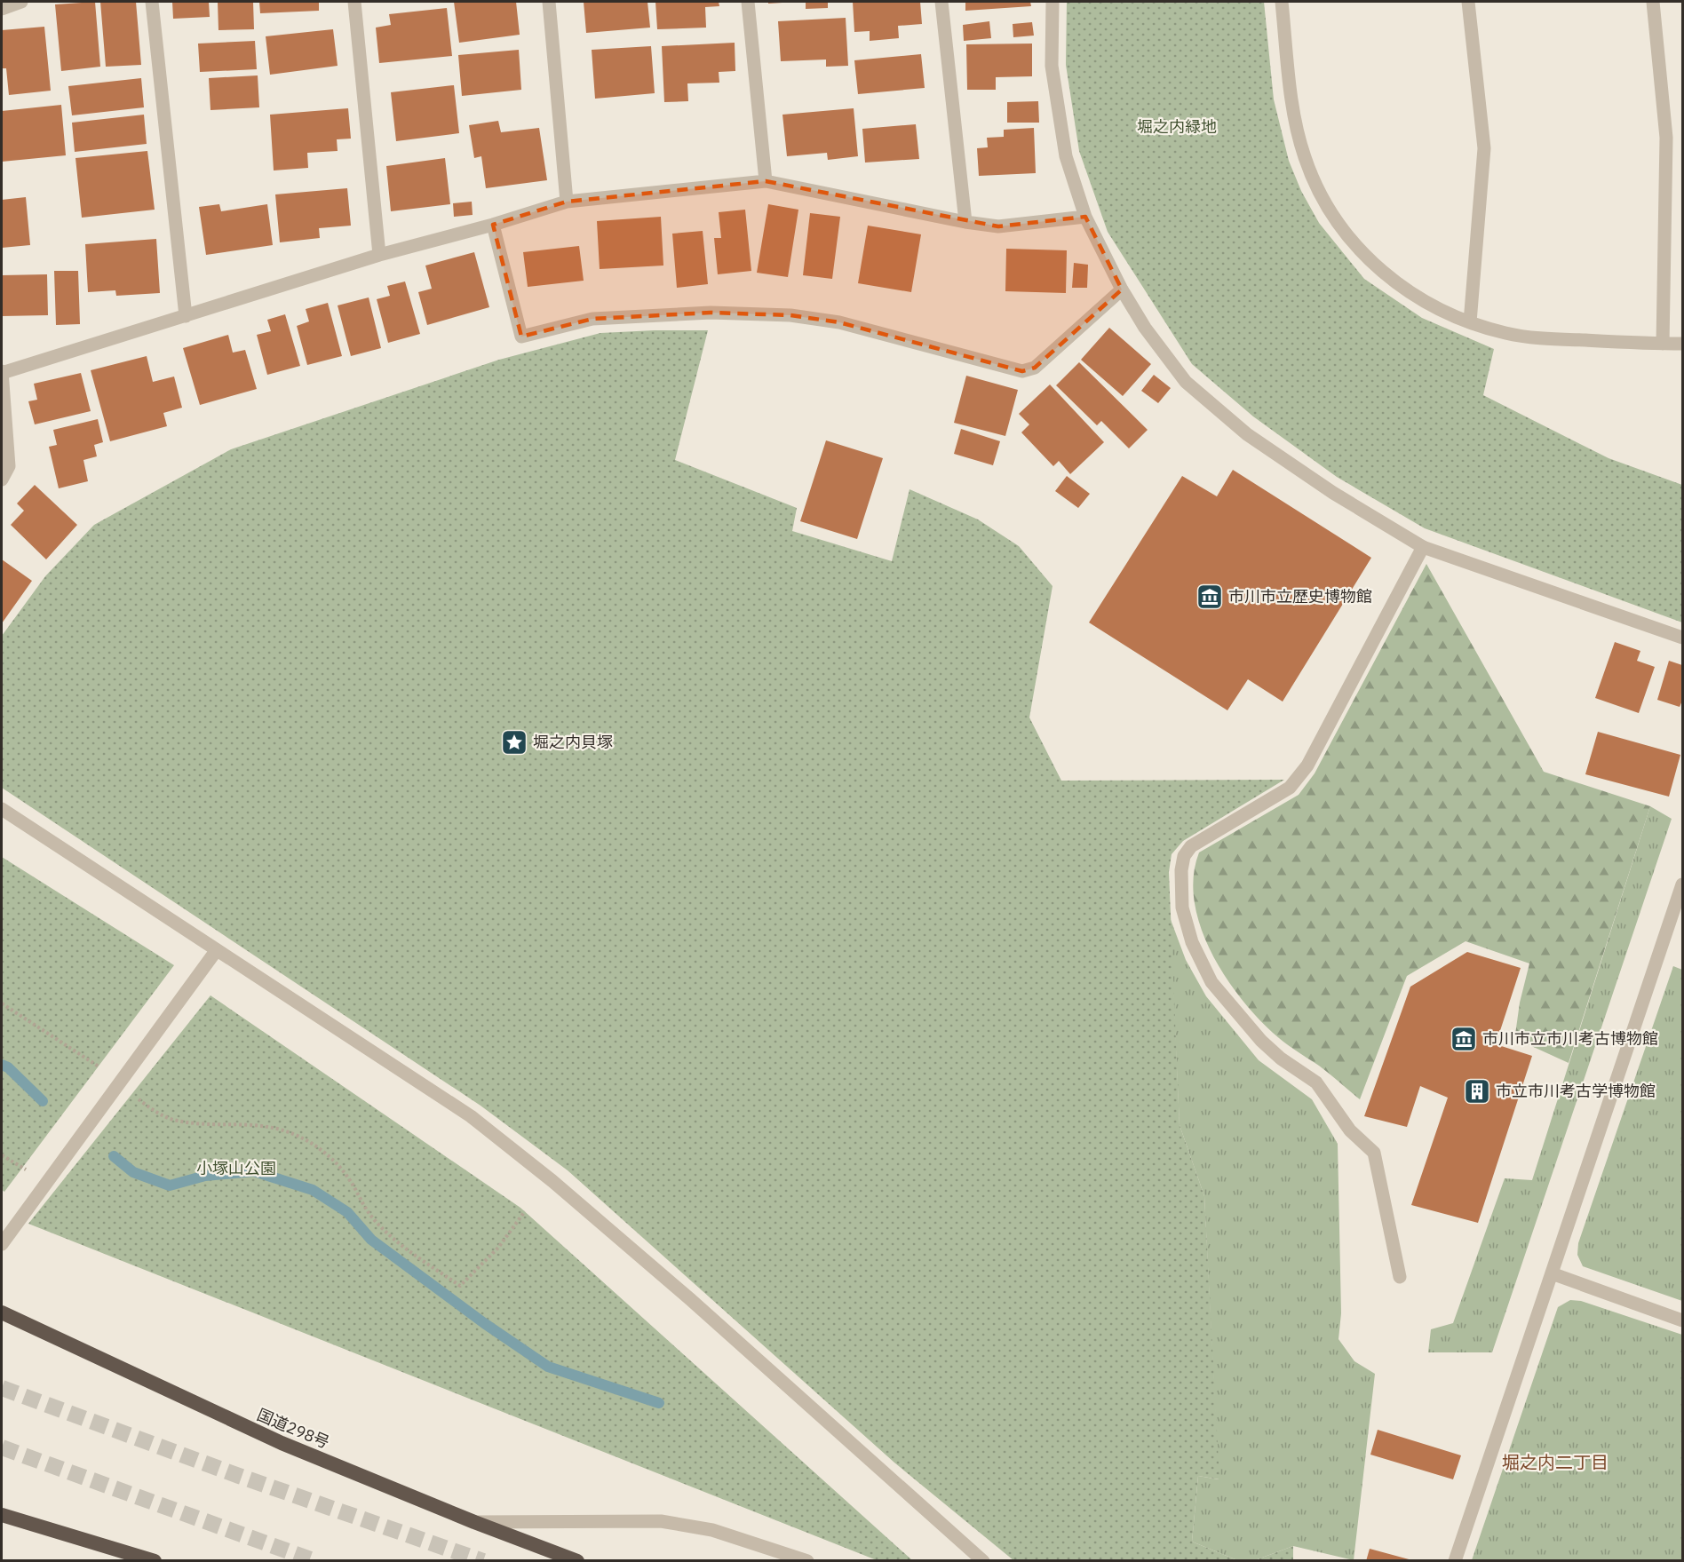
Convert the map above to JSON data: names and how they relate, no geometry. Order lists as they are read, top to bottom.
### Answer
{
  "streets": {
    "highway": ["国道298号"]
  },
  "districts": ["堀之内二丁目"],
  "parks": ["堀之内緑地", "小塚山公園"],
  "places": {
    "museum": ["市川市立歴史博物館", "市川市立市川考古博物館"],
    "place": ["堀之内貝塚"],
    "building": ["市立市川考古学博物館"]
  }
}
